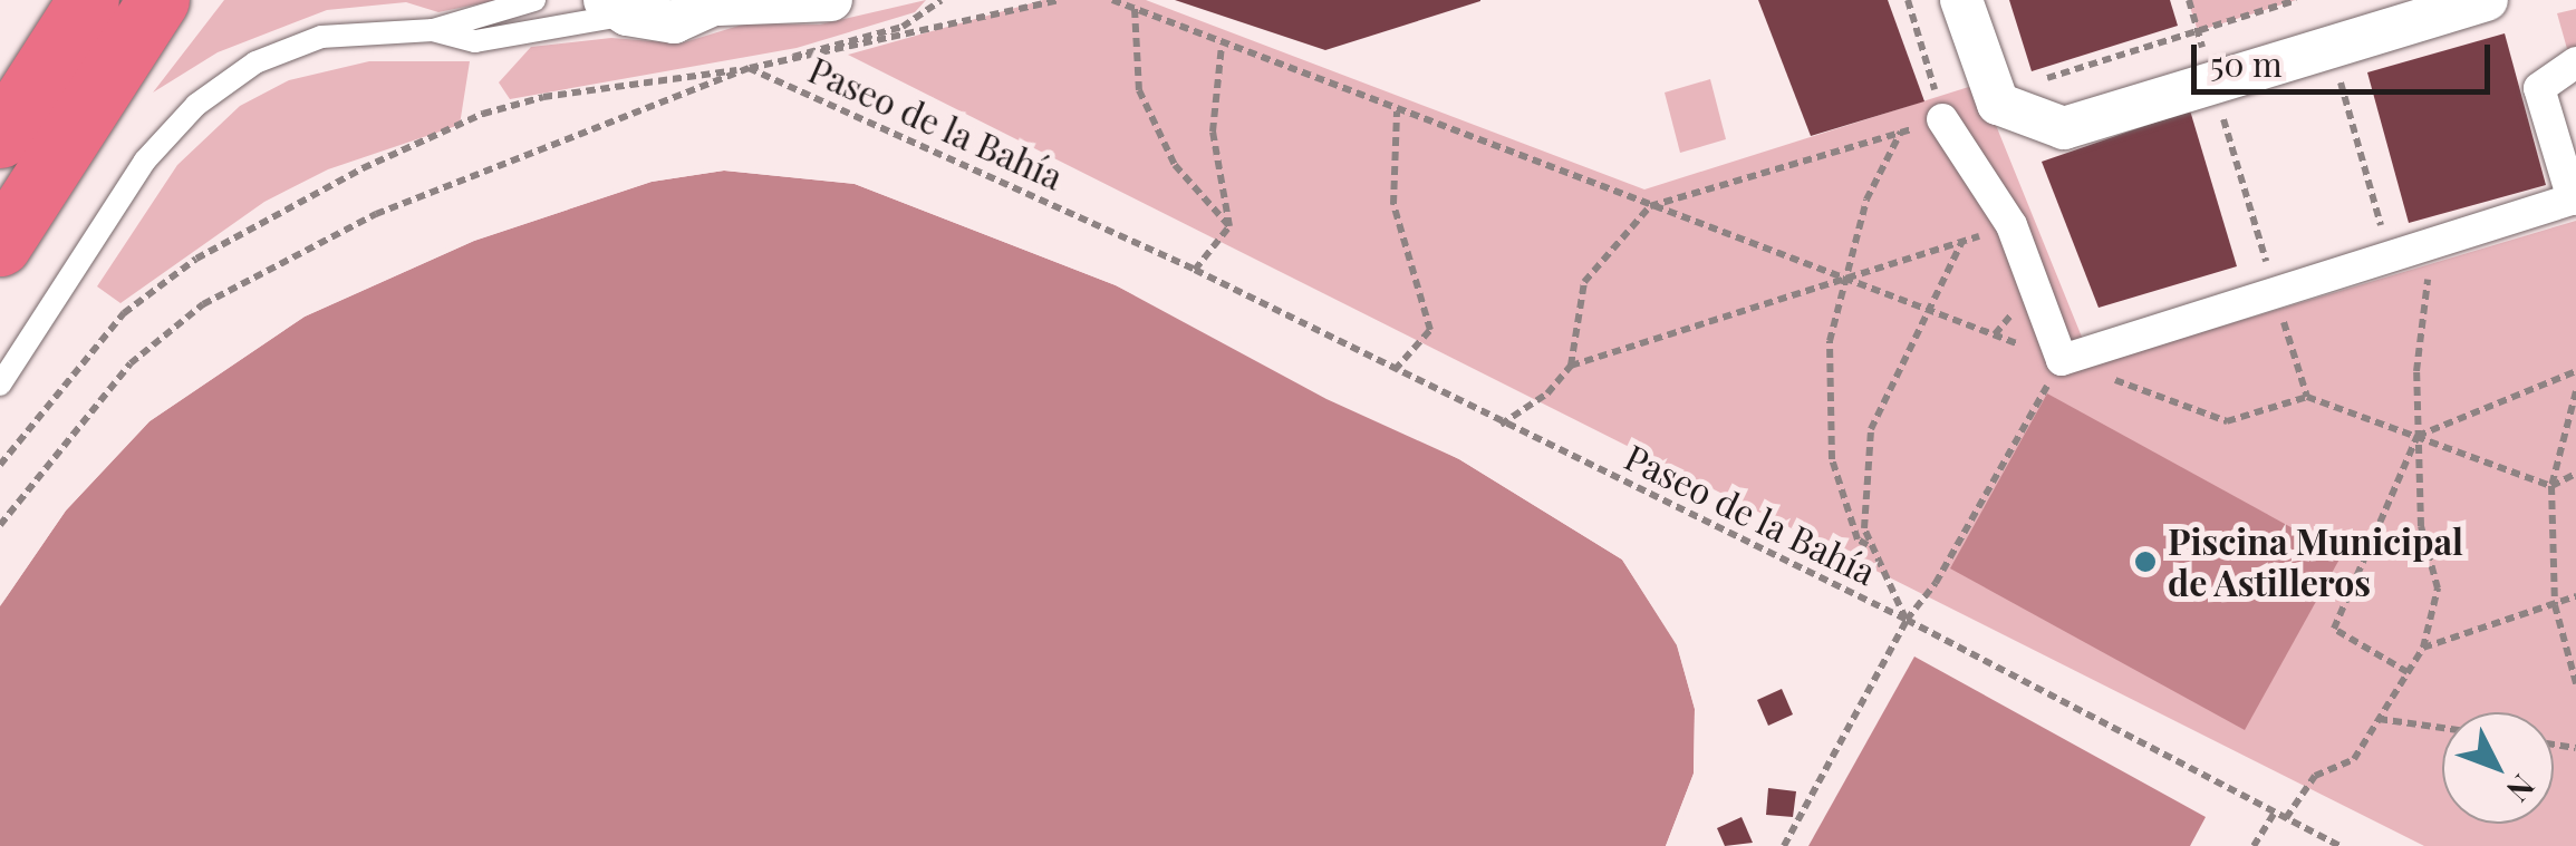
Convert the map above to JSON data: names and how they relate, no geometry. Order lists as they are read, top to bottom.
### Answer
{
  "streets": {
    "path": ["Paseo de la Bahía"]
  },
  "places": ["Piscina Municipal de Astilleros"],
  "scale_bar": "50 m",
  "north": "bottom right"
}
